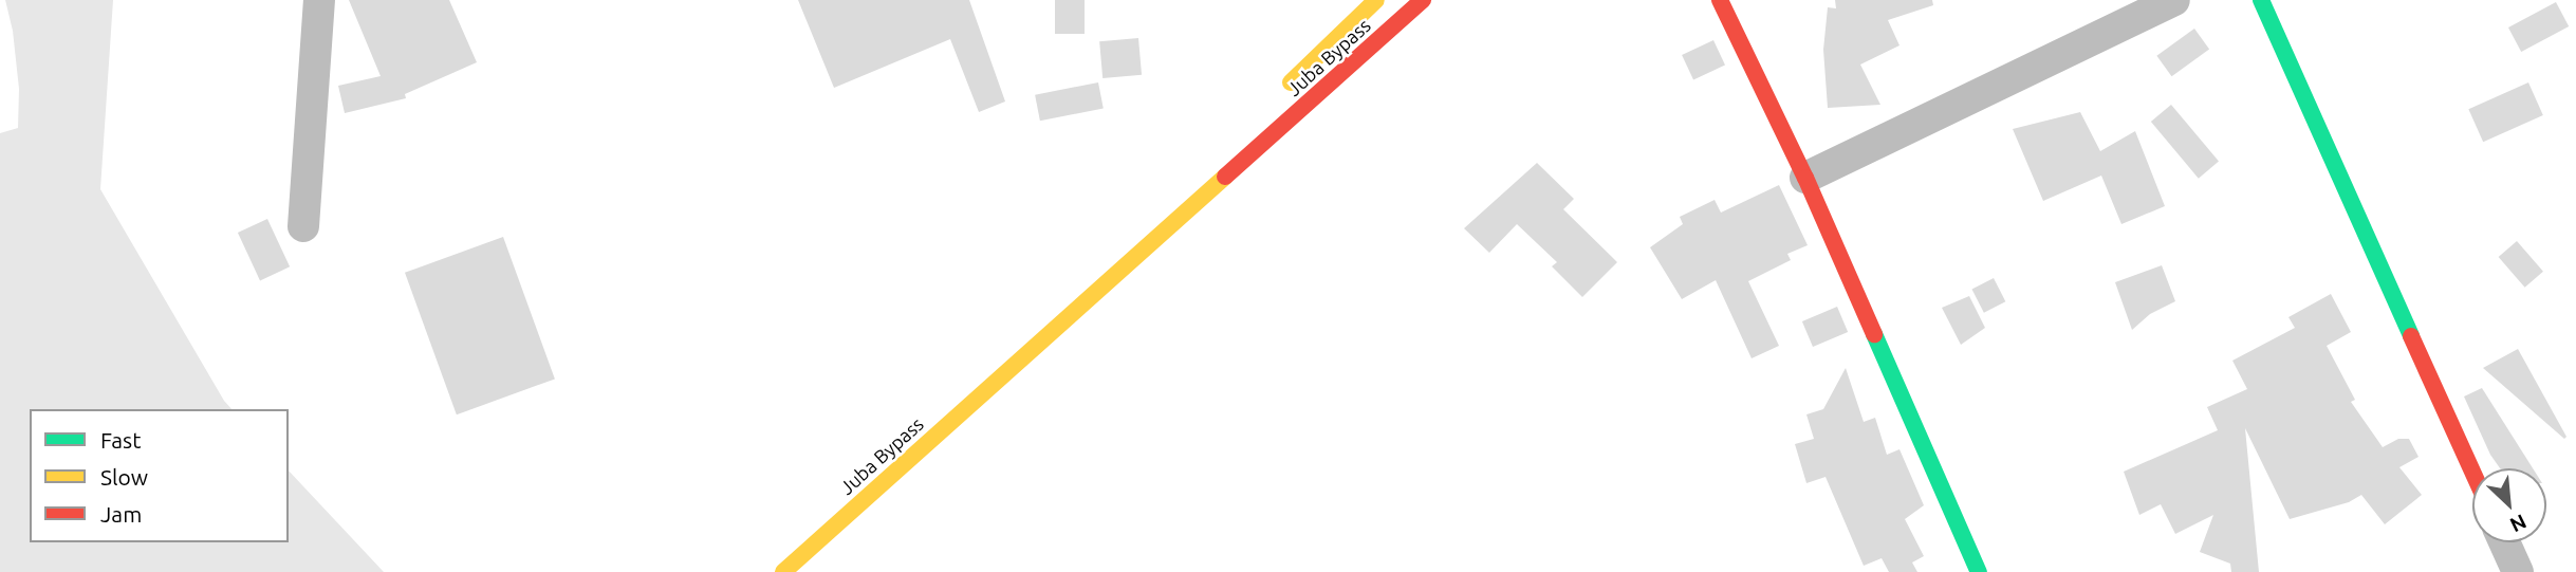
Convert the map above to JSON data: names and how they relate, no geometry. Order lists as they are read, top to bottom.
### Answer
{
  "streets": {
    "main road": ["Juba Bypass"]
  },
  "legend": ["Fast", "Slow", "Jam"],
  "north": "bottom right"
}
